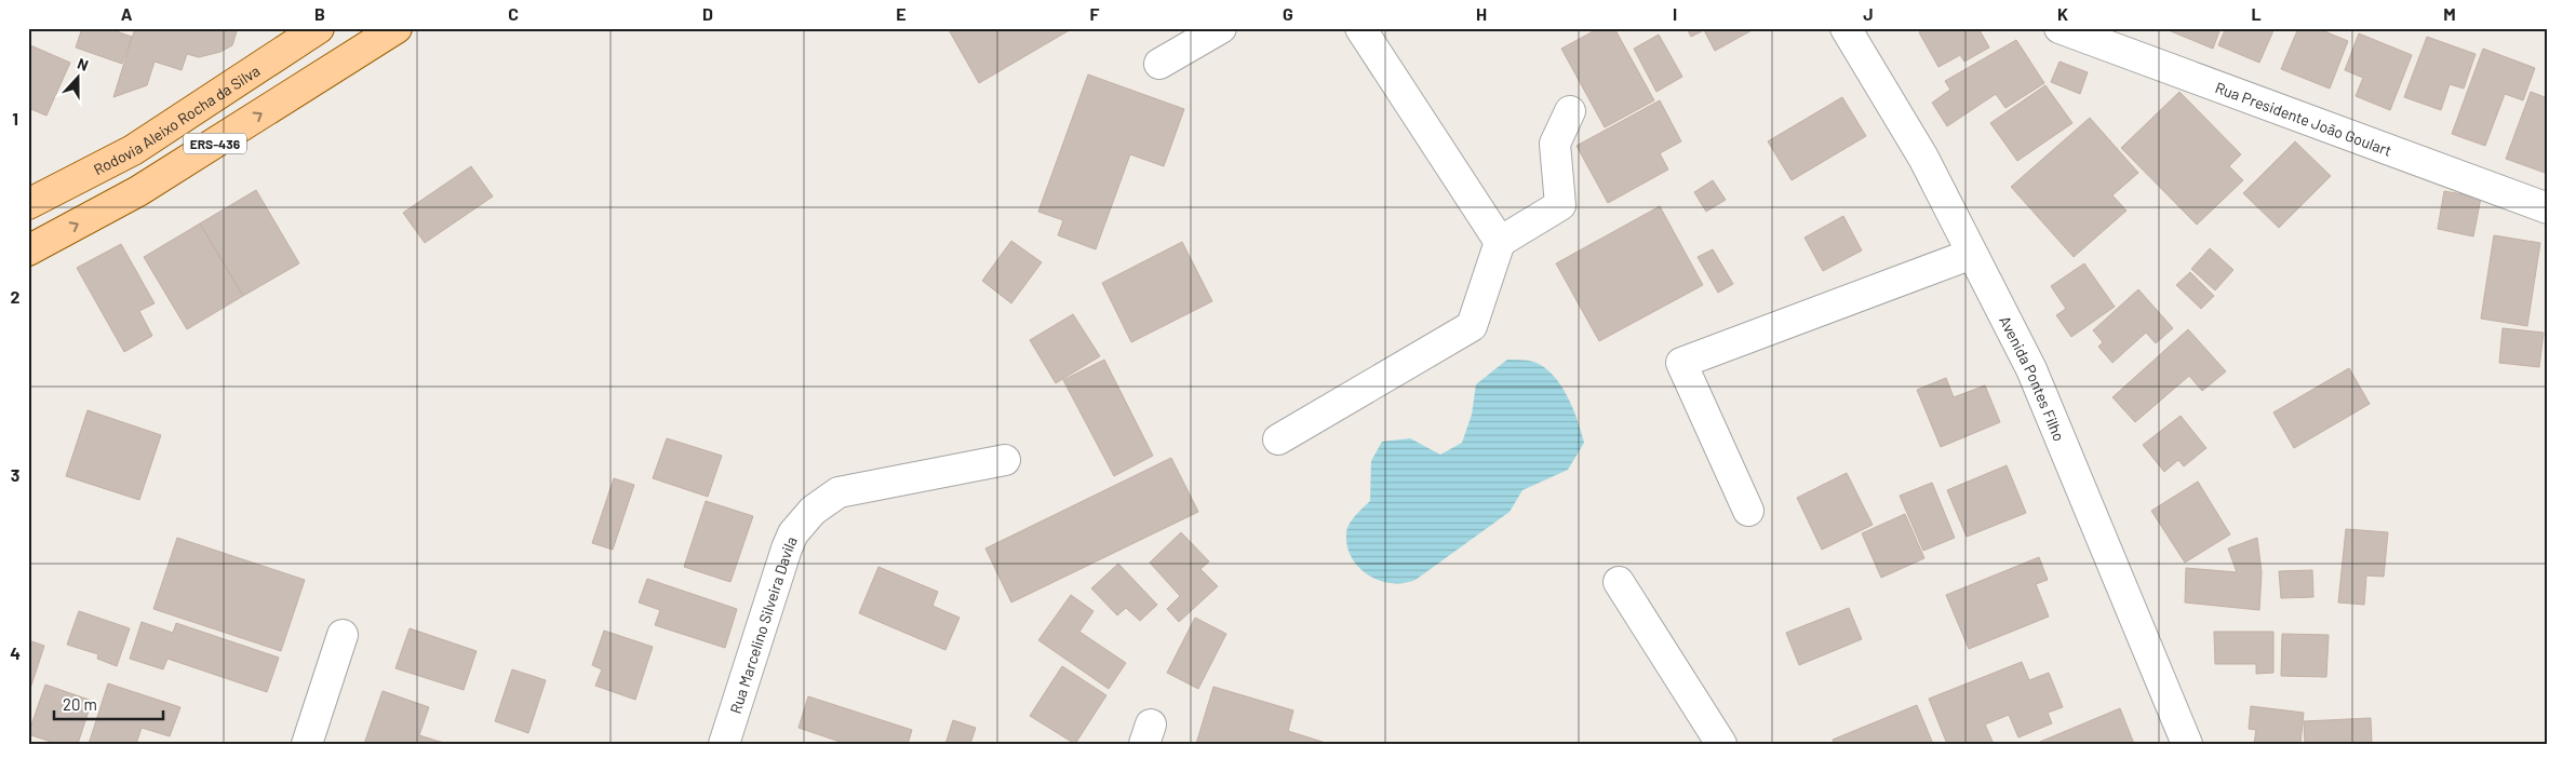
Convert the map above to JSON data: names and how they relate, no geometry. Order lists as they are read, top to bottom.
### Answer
{
  "streets": {
    "main road": ["Rodovia Aleixo Rocha da Silva", "ERS-436"],
    "street": ["Rua Presidente João Goulart", "Avenida Pontes Filho", "Rua Marcelino Silveira Davila"]
  },
  "scale_bar": "20 m",
  "north": "top",
  "grid": {
    "columns": [
      "A",
      "B",
      "C",
      "D",
      "E",
      "F",
      "G",
      "H",
      "I",
      "J",
      "K",
      "L",
      "M"
    ],
    "rows": [
      "1",
      "2",
      "3",
      "4"
    ]
  }
}
